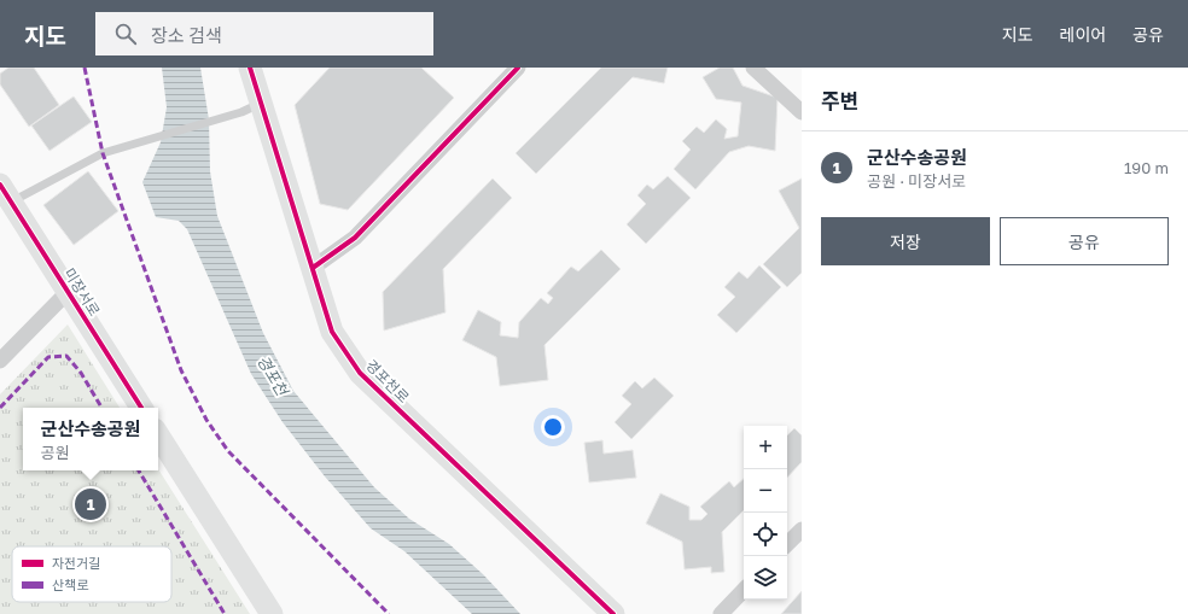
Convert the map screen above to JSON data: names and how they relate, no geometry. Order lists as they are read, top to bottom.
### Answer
{
  "streets": {
    "street": ["미장서로", "경포천로"]
  },
  "water": ["경포천"],
  "legend": ["자전거길", "산책로"],
  "page": {
    "header": "지도",
    "search": "장소 검색",
    "nav": ["지도", "레이어", "공유"],
    "heading": "주변",
    "list": [
      {
        "mark": "1",
        "name": "군산수송공원",
        "note": "공원 · 미장서로",
        "value": "190 m"
      }
    ],
    "buttons": ["저장", "공유"],
    "popup": ["군산수송공원", "공원"],
    "map_buttons": ["+", "−"],
    "pins": "1"
  }
}
